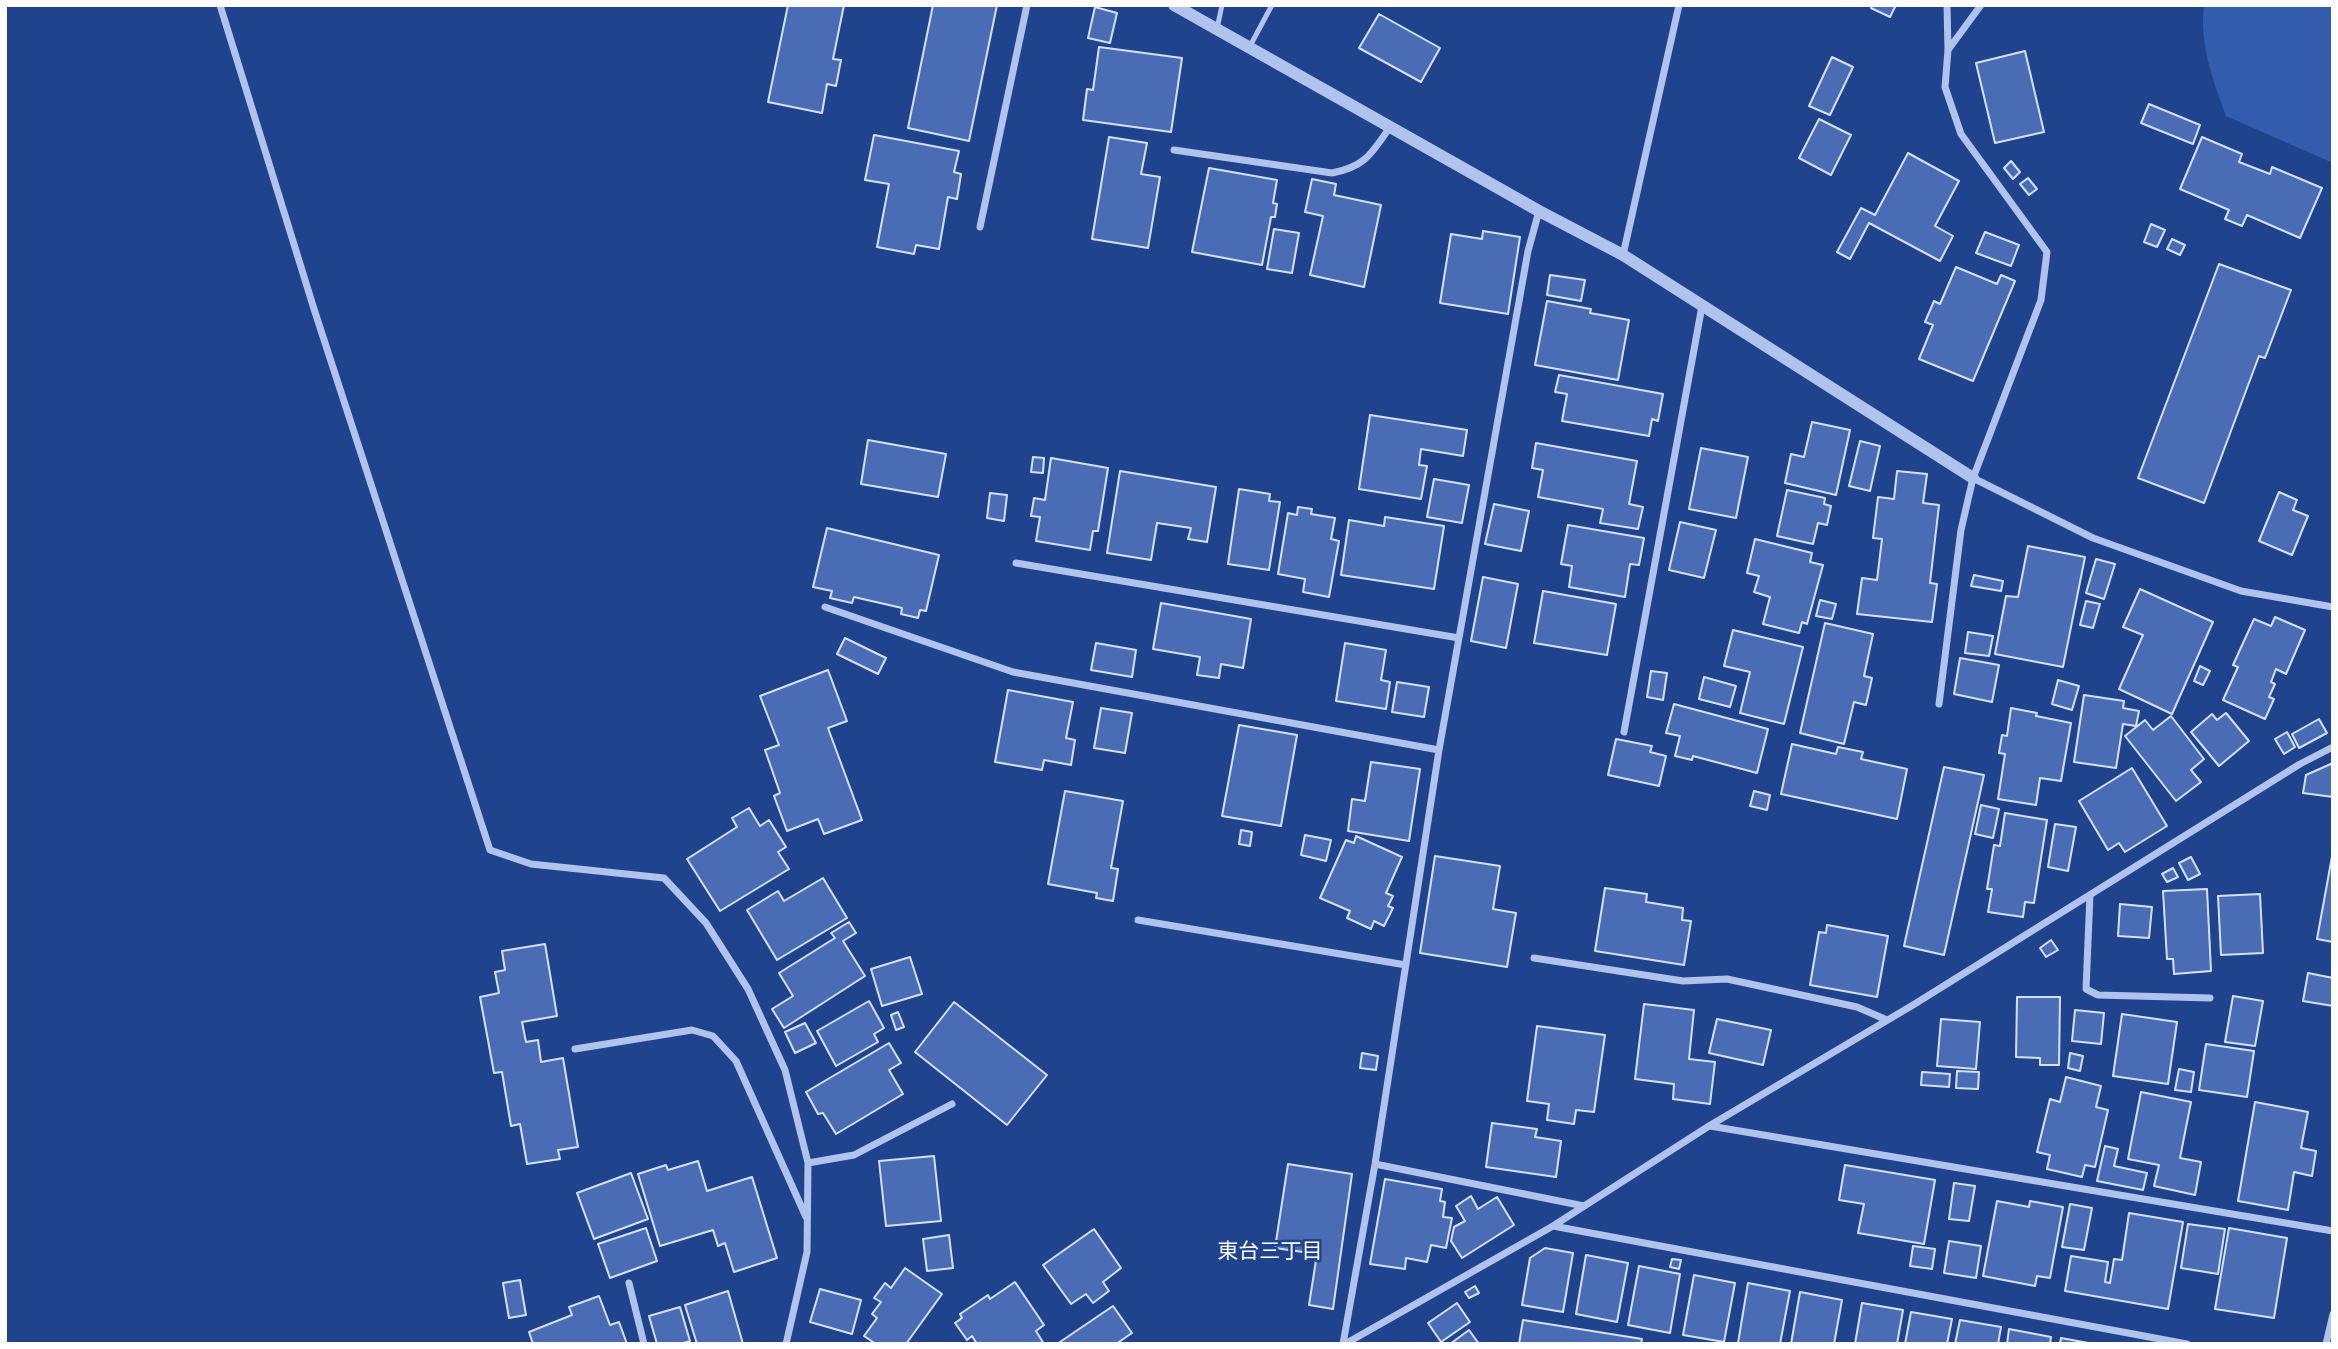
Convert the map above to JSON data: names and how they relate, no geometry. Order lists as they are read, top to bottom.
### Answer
{
  "districts": ["東台三丁目"]
}
